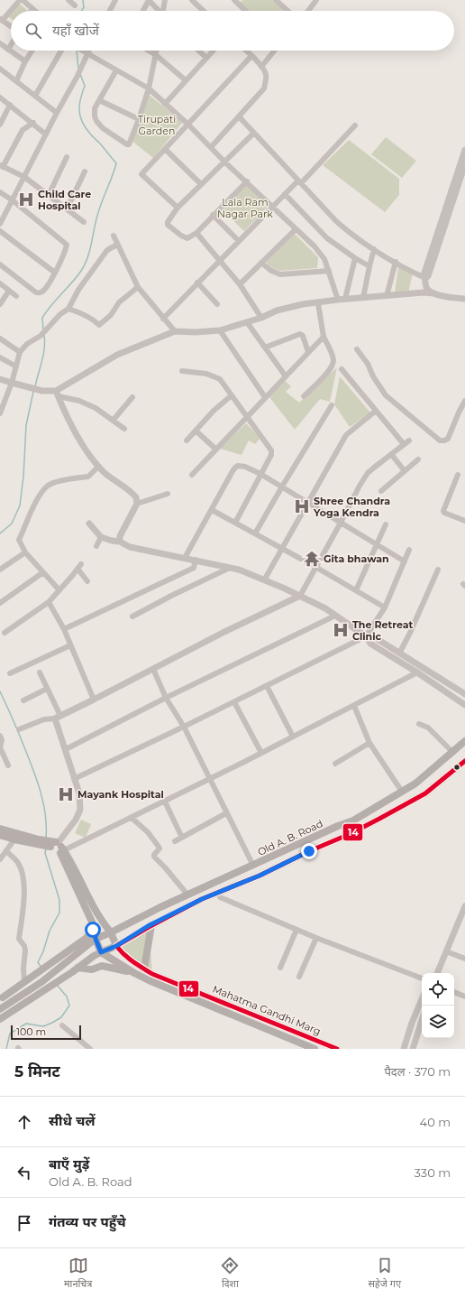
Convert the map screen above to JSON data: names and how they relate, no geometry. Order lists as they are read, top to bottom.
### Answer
{
  "streets": {
    "main road": ["Old A. B. Road", "Mahatma Gandhi Marg"]
  },
  "crossings": [
    ["Old A. B. Road", "Mahatma Gandhi Marg"]
  ],
  "parks": ["Tirupati Garden", "Lala Ram Nagar Park"],
  "places": {
    "hospital": [
      "Child Care Hospital",
      "Shree Chandra Yoga Kendra",
      "The Retreat Clinic",
      "Mayank Hospital"
    ],
    "temple": ["Gita bhawan"]
  },
  "lines": ["transit line 14"],
  "scale_bar": "100 m",
  "page": {
    "search": "यहाँ खोजें",
    "scale": "100 m",
    "heading": ["5 मिनट", "पैदल · 370 m"],
    "list": [
      ["सीधे चलें", "40 m"],
      ["बाएँ मुड़ें", "Old A. B. Road", "330 m"],
      "गंतव्य पर पहुँचे"
    ],
    "nav": ["मानचित्र", "दिशा", "सहेजे गए"]
  }
}
